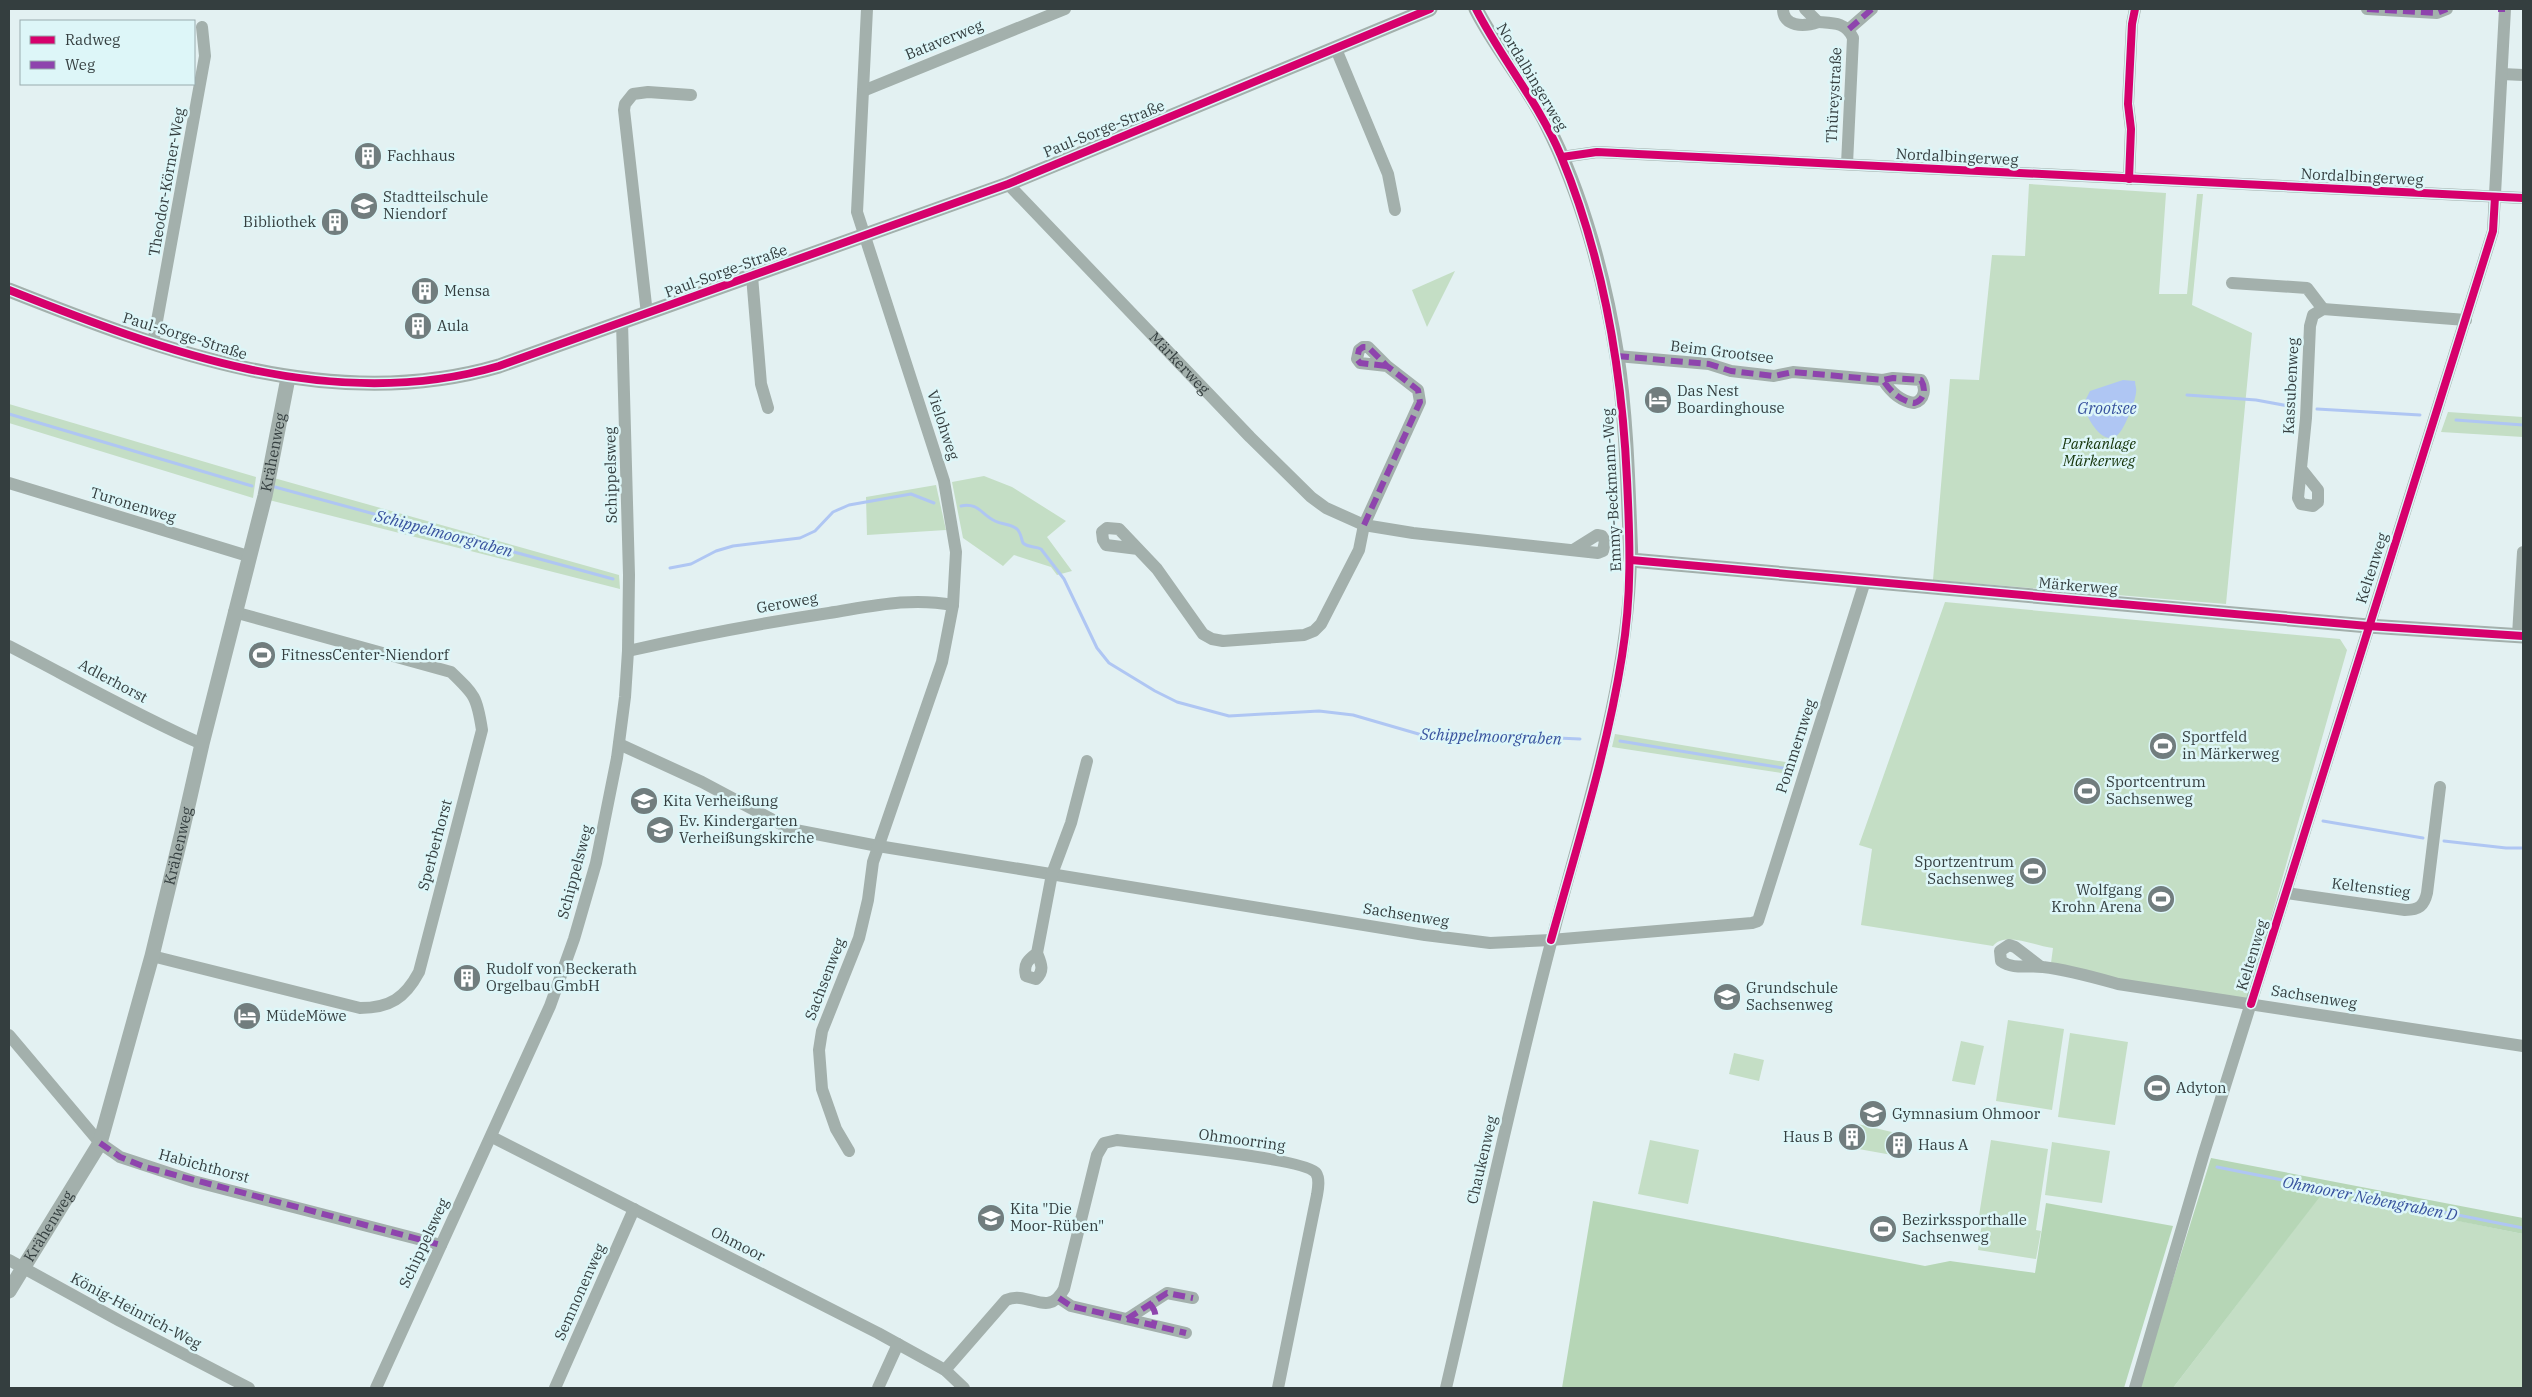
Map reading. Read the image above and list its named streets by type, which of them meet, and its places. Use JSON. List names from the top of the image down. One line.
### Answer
{"streets":{"street":["Bataverweg","Nordalbingerweg","Thüreystraße","Paul-Sorge-Straße","Theodor-Körner-Weg","Beim Grootsee","Märkerweg","Kassubenweg","Vielohweg","Krähenweg","Schippelsweg","Emmy-Beckmann-Weg","Turonenweg","Keltenweg","Geroweg","Adlerhorst","Pommernweg","Sperberhorst","Keltenstieg","Sachsenweg","Ohmoorring","Chaukenweg","Habichthorst","Ohmoor","Semnonenweg","König-Heinrich-Weg"]},"crossings":[["Bataverweg","Vielohweg"],["Nordalbingerweg","Thüreystraße"],["Nordalbingerweg","Emmy-Beckmann-Weg"],["Nordalbingerweg","Keltenweg"],["Paul-Sorge-Straße","Theodor-Körner-Weg"],["Paul-Sorge-Straße","Märkerweg"],["Paul-Sorge-Straße","Vielohweg"],["Paul-Sorge-Straße","Krähenweg"],["Paul-Sorge-Straße","Schippelsweg"],["Beim Grootsee","Emmy-Beckmann-Weg"],["Märkerweg","Emmy-Beckmann-Weg"],["Märkerweg","Keltenweg"],["Märkerweg","Pommernweg"],["Vielohweg","Geroweg"],["Vielohweg","Sachsenweg"],["Krähenweg","Turonenweg"],["Krähenweg","Adlerhorst"],["Krähenweg","Sperberhorst"],["Krähenweg","Habichthorst"],["Krähenweg","König-Heinrich-Weg"],["Schippelsweg","Geroweg"],["Schippelsweg","Sachsenweg"],["Schippelsweg","Habichthorst"],["Schippelsweg","Ohmoor"],["Emmy-Beckmann-Weg","Sachsenweg"],["Emmy-Beckmann-Weg","Chaukenweg"],["Keltenweg","Keltenstieg"],["Keltenweg","Sachsenweg"],["Pommernweg","Sachsenweg"],["Sachsenweg","Chaukenweg"],["Ohmoor","Semnonenweg"]],"water":["Grootsee","Schippelmoorgraben","Ohmoorer Nebengraben D"],"parks":["Parkanlage Märkerweg"],"places":{"building":["Fachhaus","Bibliothek","Mensa","Aula","Rudolf von Beckerath Orgelbau GmbH","Haus B","Haus A"],"school or university":["Stadtteilschule Niendorf","Kita Verheißung","Ev. Kindergarten Verheißungskirche","Grundschule Sachsenweg","Gymnasium Ohmoor","Kita \"Die Moor-Rüben\""],"hotel":["Das Nest Boardinghouse","MüdeMöwe"],"sports":["FitnessCenter-Niendorf","Sportfeld in Märkerweg","Sportcentrum Sachsenweg","Sportzentrum Sachsenweg","Wolfgang Krohn Arena","Adyton","Bezirkssporthalle Sachsenweg"]},"legend":["Radweg","Weg"]}
